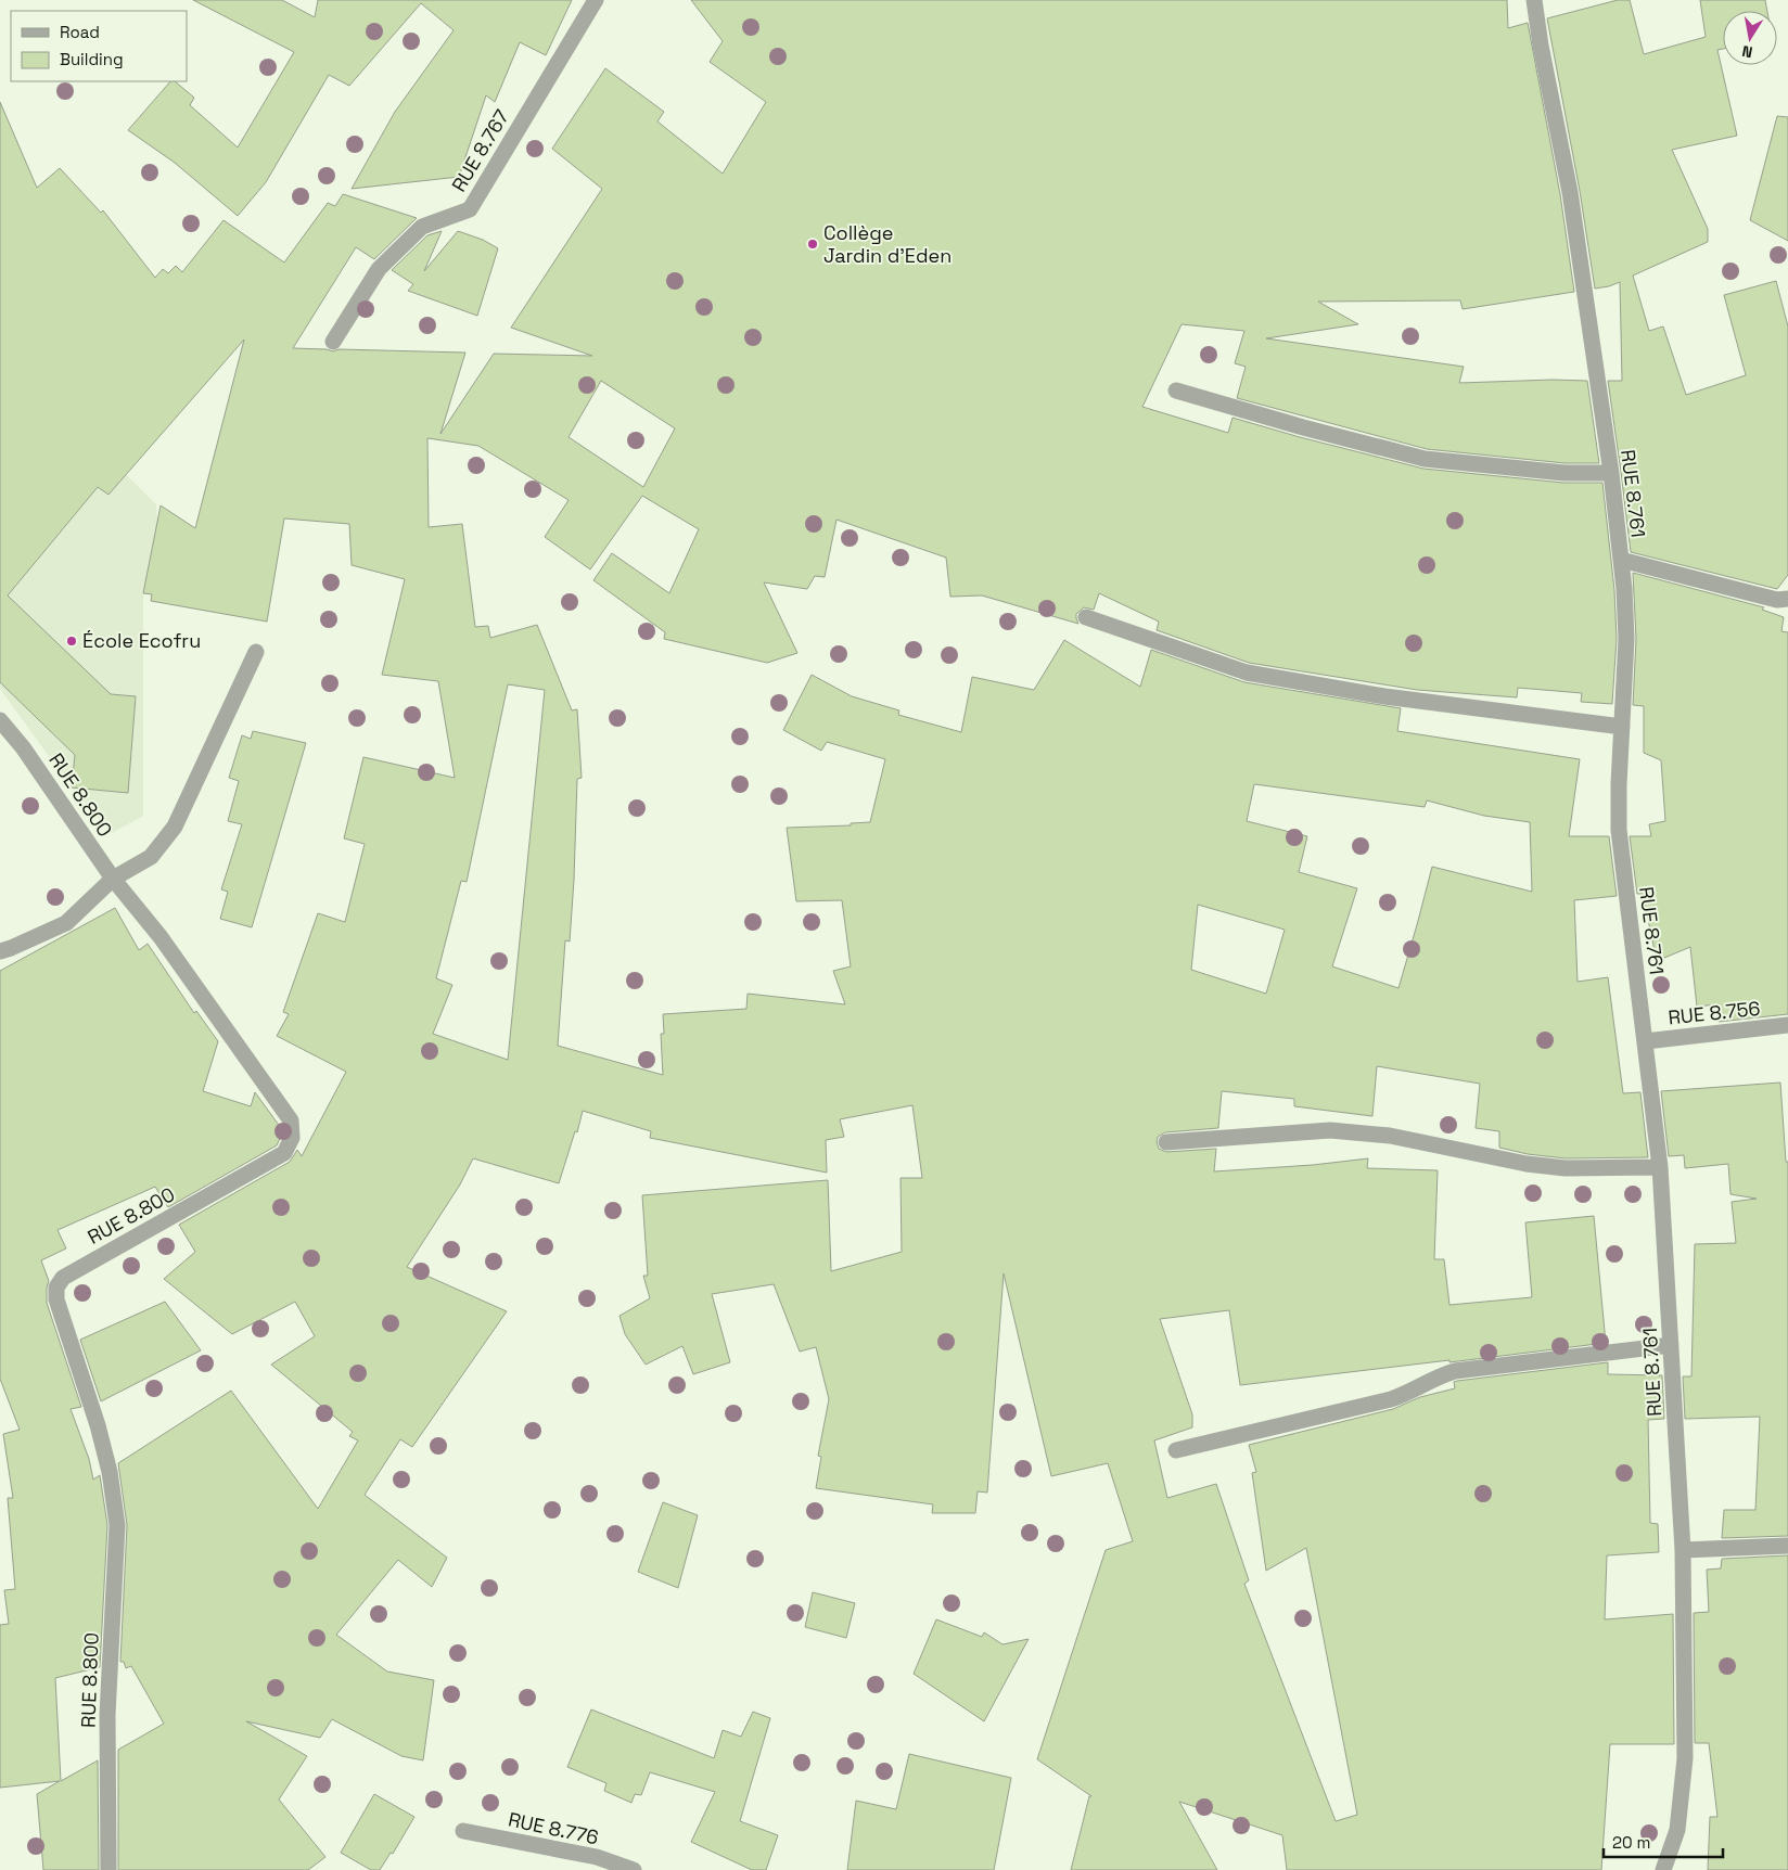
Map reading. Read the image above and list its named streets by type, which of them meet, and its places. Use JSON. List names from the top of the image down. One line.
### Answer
{"streets":{"street":["RUE 8.767","RUE 8.761","RUE 8.800","RUE 8.756","RUE 8.776"]},"crossings":[["RUE 8.761","RUE 8.756"]],"places":["Collège Jardin d'Eden","École Ecofru"],"legend":["Road","Building"],"scale_bar":"20 m","north":"bottom"}
